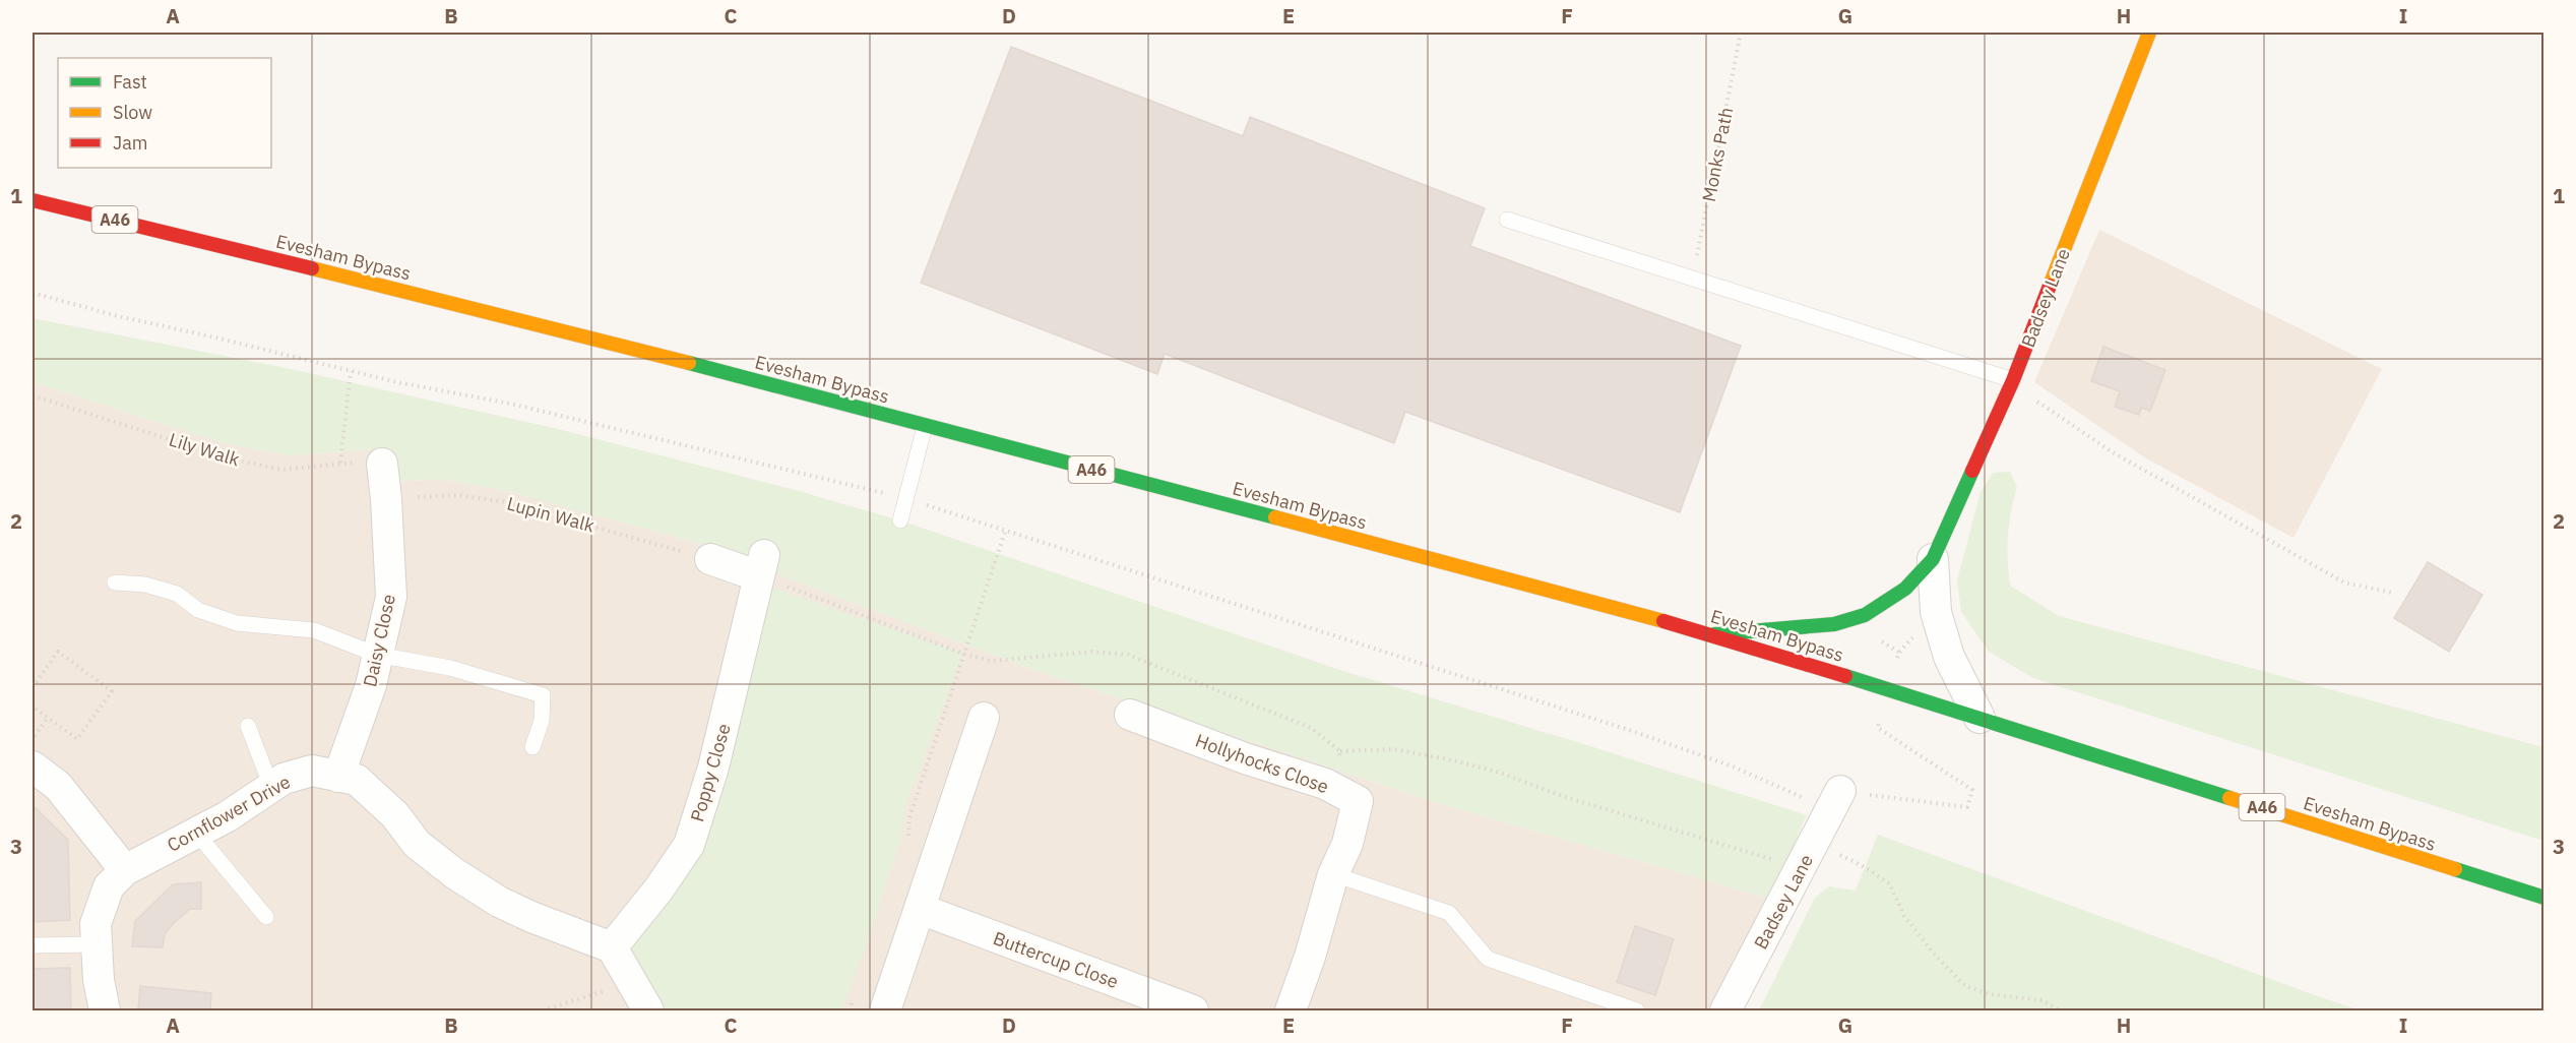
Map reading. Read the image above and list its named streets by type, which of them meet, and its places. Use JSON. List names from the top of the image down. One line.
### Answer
{"streets":{"main road":["A46","Evesham Bypass","Badsey Lane"],"street":["Daisy Close","Hollyhocks Close","Poppy Close","Cornflower Drive","Buttercup Close"],"path":["Monks Path","Lily Walk","Lupin Walk"]},"crossings":[["Evesham Bypass","Badsey Lane"],["Lily Walk","Daisy Close"],["Lupin Walk","Daisy Close"],["Daisy Close","Cornflower Drive"],["Poppy Close","Cornflower Drive"]],"legend":["Fast","Slow","Jam"],"grid":{"columns":["A","B","C","D","E","F","G","H","I"],"rows":["1","2","3"]}}
